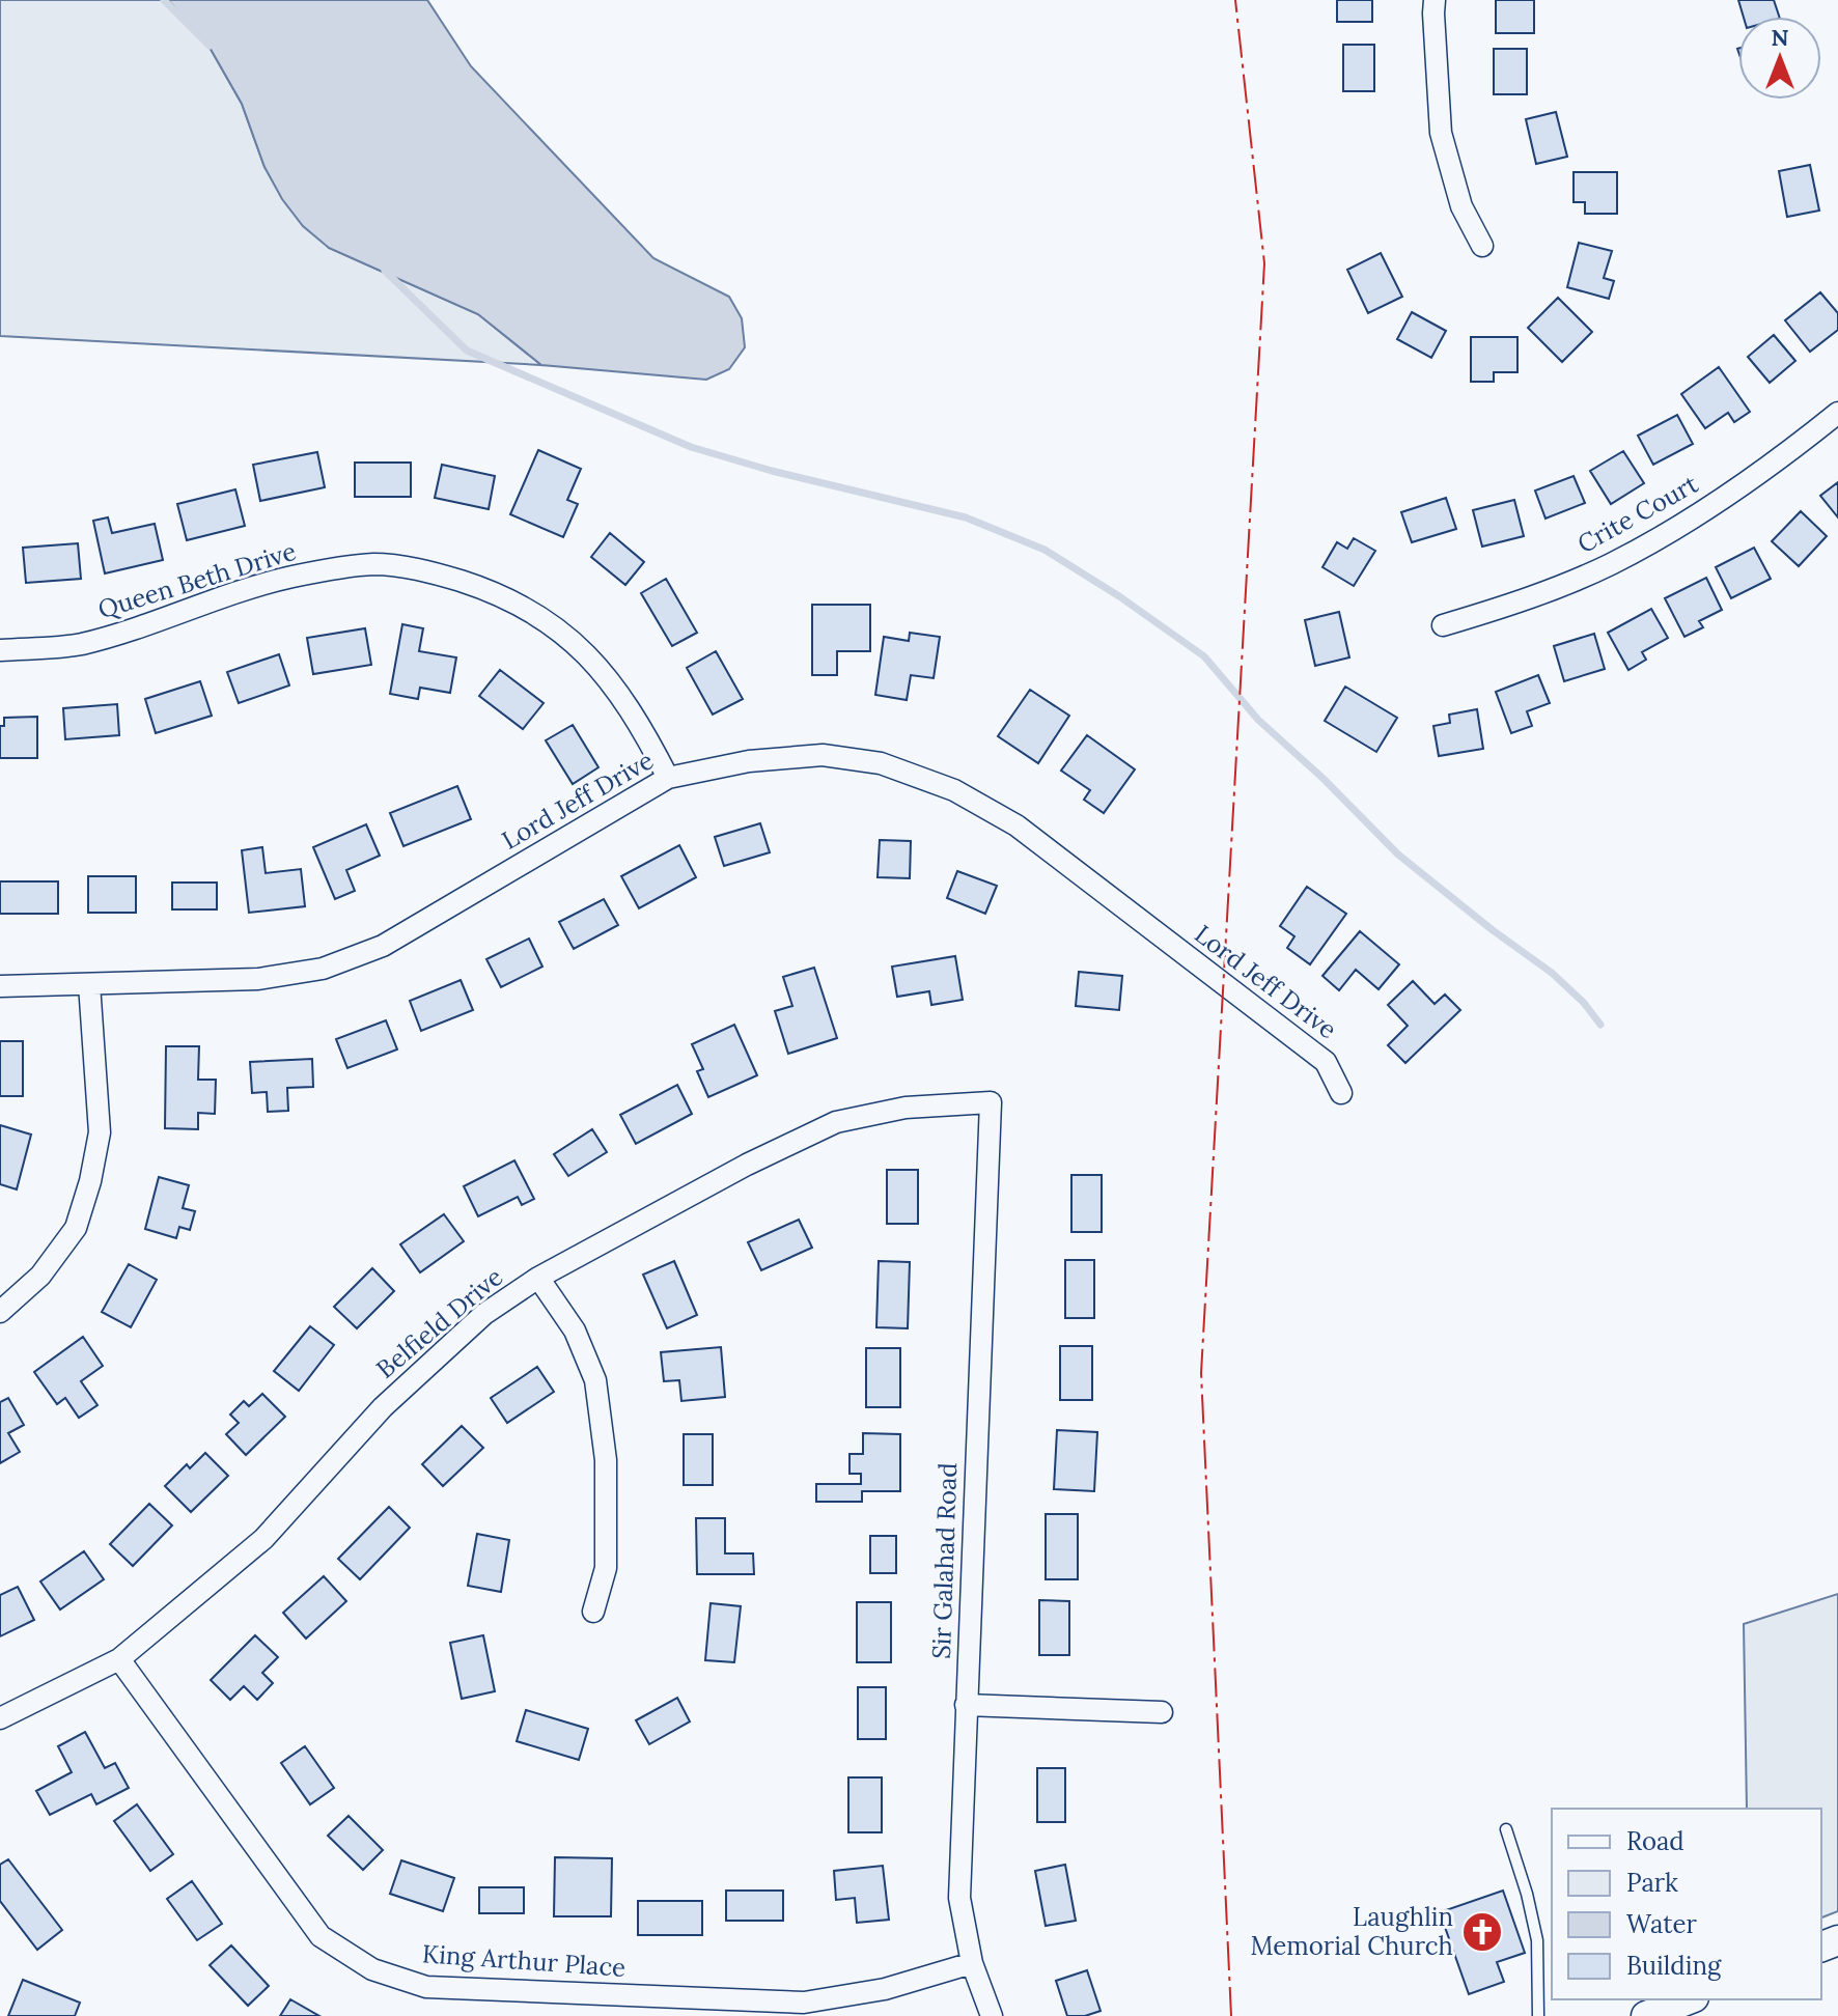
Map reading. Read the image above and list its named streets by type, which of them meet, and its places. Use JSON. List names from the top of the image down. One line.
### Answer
{"streets":{"street":["Crite Court","Queen Beth Drive","Lord Jeff Drive","Belfield Drive","Sir Galahad Road","King Arthur Place"]},"crossings":[["Queen Beth Drive","Lord Jeff Drive"],["Belfield Drive","Sir Galahad Road"],["Belfield Drive","King Arthur Place"],["Sir Galahad Road","King Arthur Place"]],"places":{"church":["Laughlin Memorial Church"]},"legend":["Road","Park","Water","Building"],"north":"top"}
